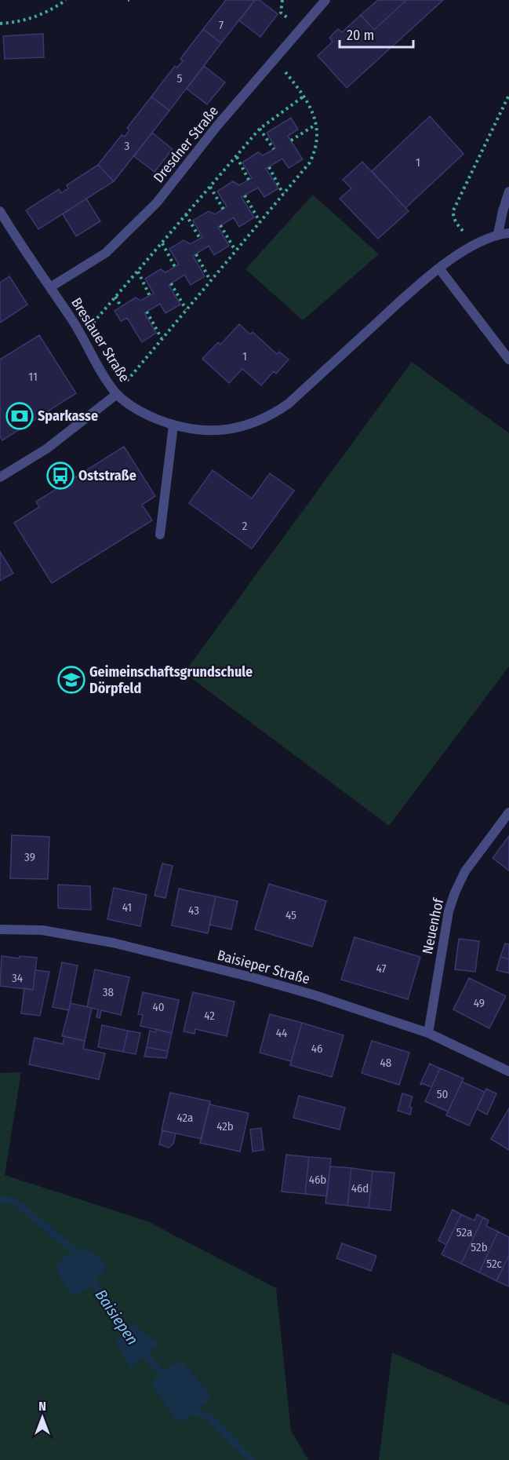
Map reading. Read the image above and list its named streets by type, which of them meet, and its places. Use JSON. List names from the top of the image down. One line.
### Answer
{"streets":{"street":["Dresdner Straße","Breslauer Straße","Neuenhof","Baisieper Straße"]},"crossings":[["Dresdner Straße","Breslauer Straße"],["Neuenhof","Baisieper Straße"]],"water":["Baisiepen"],"places":{"bank":["Sparkasse"],"bus stop":["Oststraße"],"school or university":["Geimeinschaftsgrundschule Dörpfeld"]},"house_numbers":["7","5","3","1","1","11","2","39","41","43","45","47","34","38","49","40","42","44","46","48","50","42a","42b","46b","46d","52a","52b","52c"],"scale_bar":"20 m","north":"top"}
